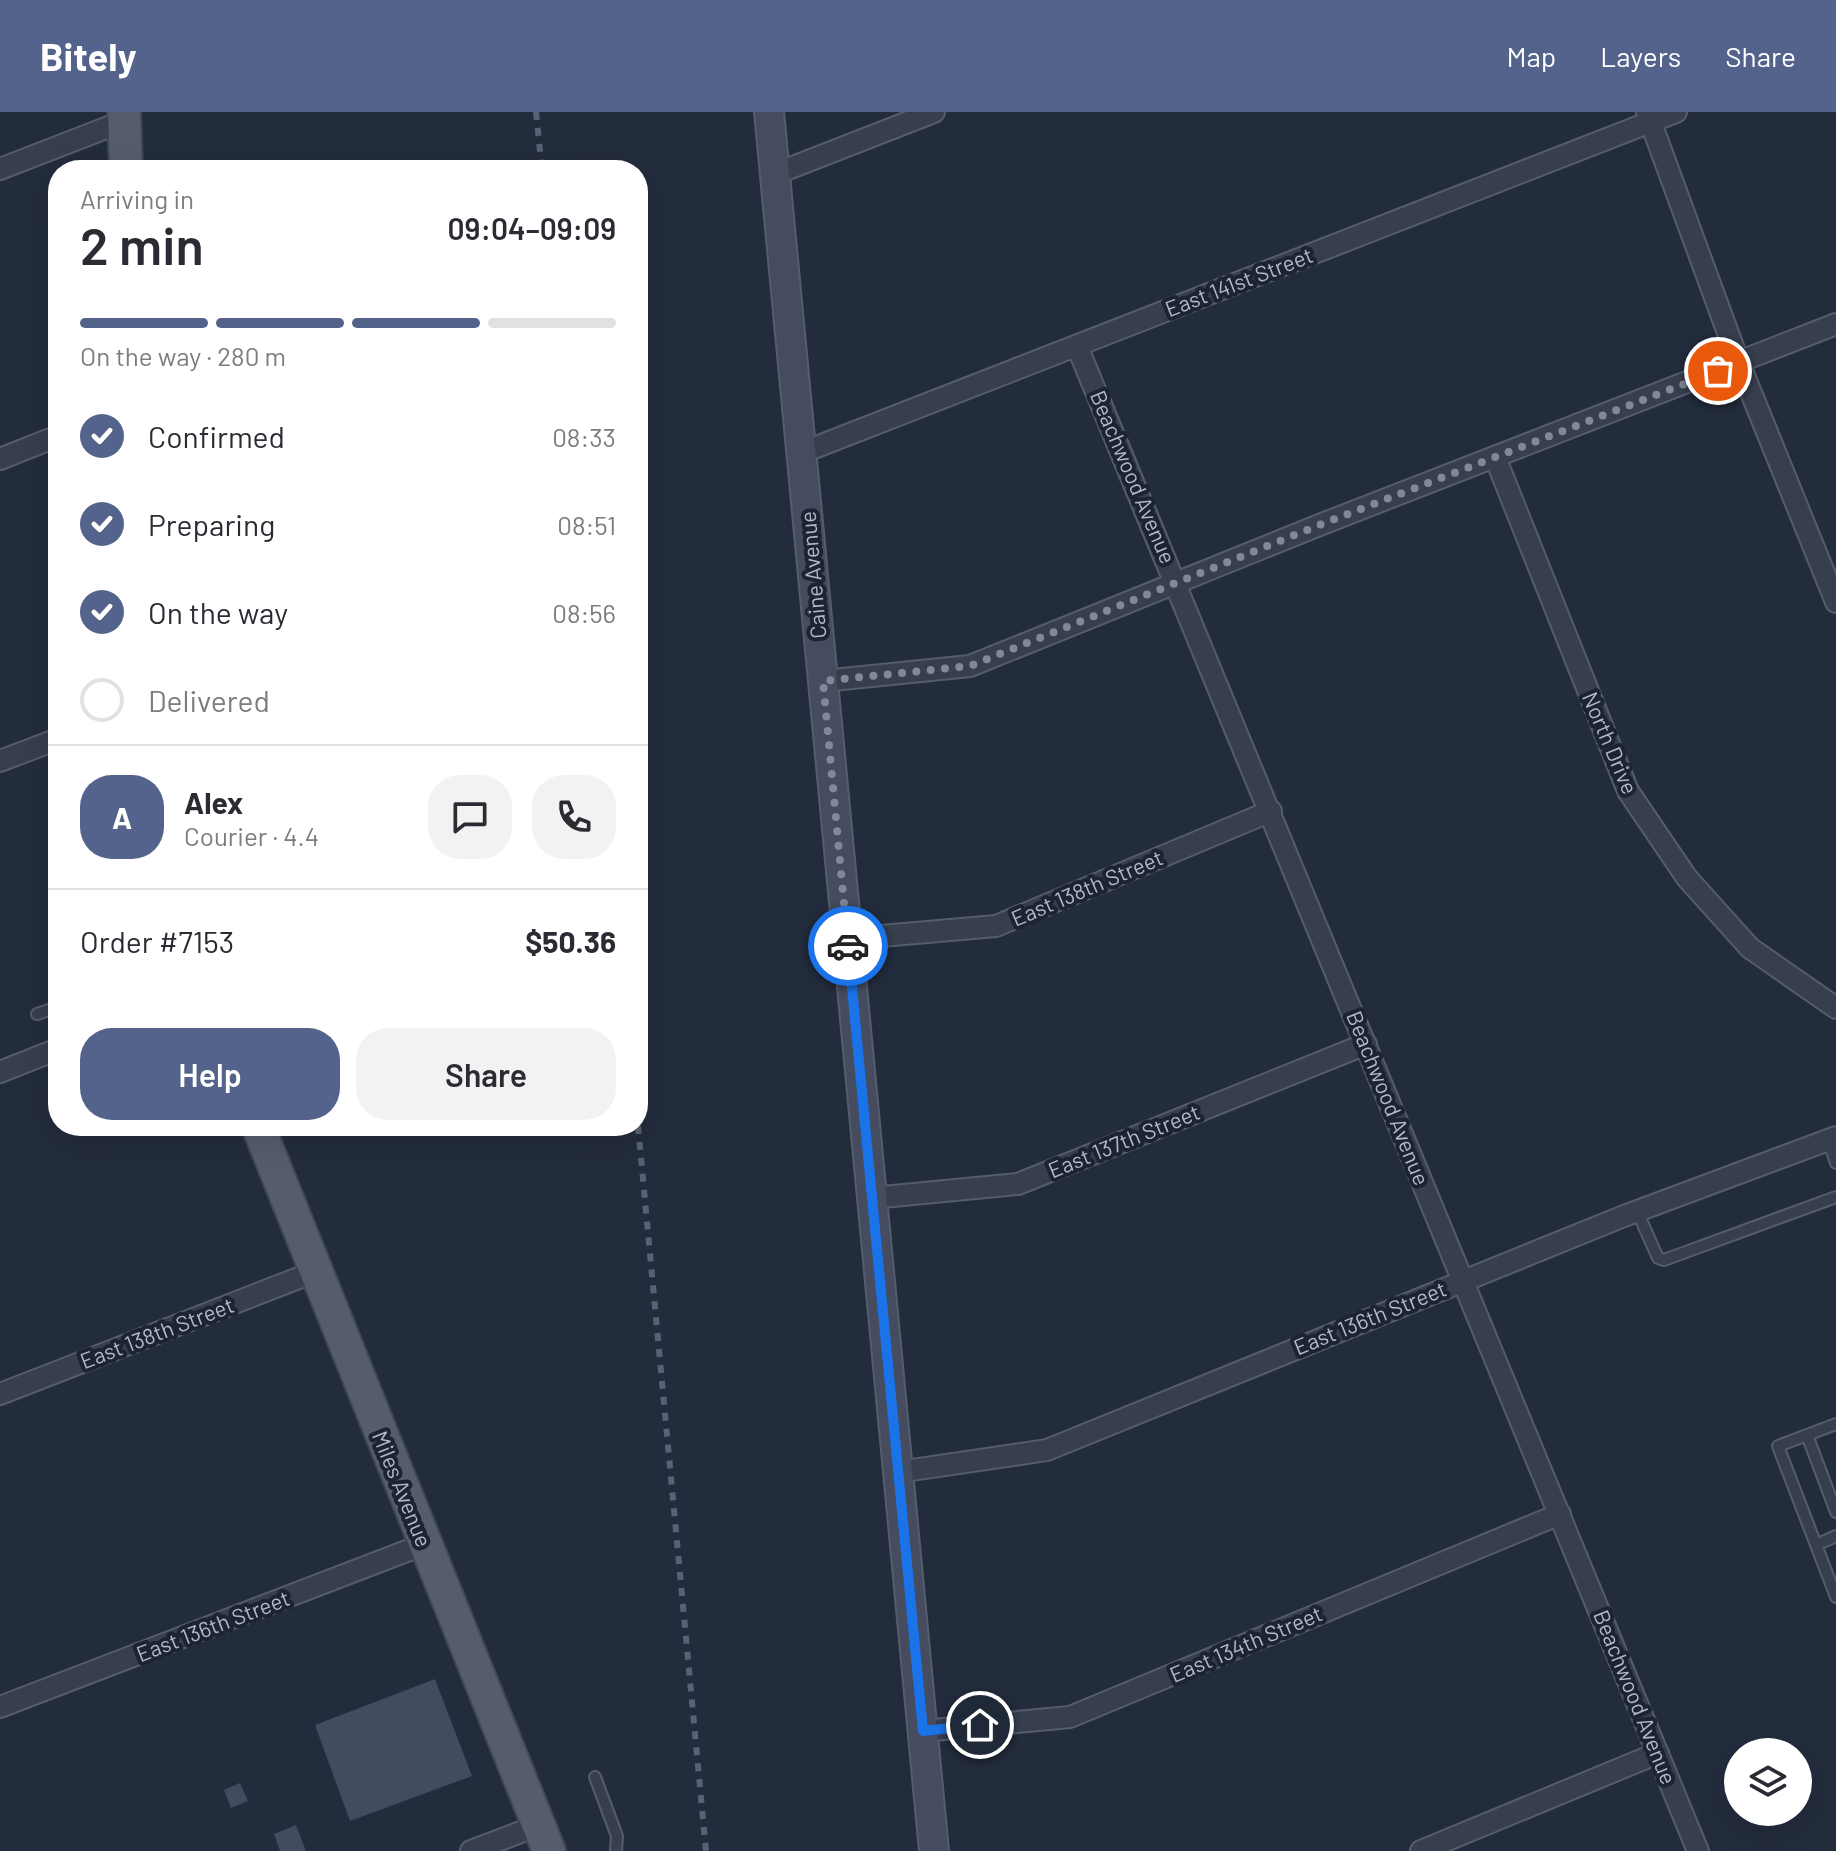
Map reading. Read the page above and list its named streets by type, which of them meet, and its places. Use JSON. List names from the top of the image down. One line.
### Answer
{"streets":{"main road":["Miles Avenue"],"street":["East 141st Street","Beachwood Avenue","Caine Avenue","North Drive","East 138th Street","East 137th Street","East 136th Street","East 134th Street"]},"crossings":[["East 141st Street","Beachwood Avenue"],["East 141st Street","Caine Avenue"],["Beachwood Avenue","East 138th Street"],["Beachwood Avenue","East 137th Street"],["Beachwood Avenue","East 136th Street"],["Beachwood Avenue","East 134th Street"],["Caine Avenue","East 138th Street"],["Caine Avenue","East 137th Street"],["Caine Avenue","East 136th Street"],["Caine Avenue","East 134th Street"],["East 138th Street","Miles Avenue"],["East 136th Street","Miles Avenue"]],"page":{"header":"Bitely","nav":["Map","Layers","Share"],"heading":["2 min","Arriving in","09:04–09:09"],"panel":["Alex","Courier · 4.4","Order #7153","$50.36"],"bar":"On the way · 280 m","list":[["Confirmed","08:33"],["Preparing","08:51"],["On the way","08:56"],"Delivered"],"round":"A","buttons":["Help","Share"]}}
